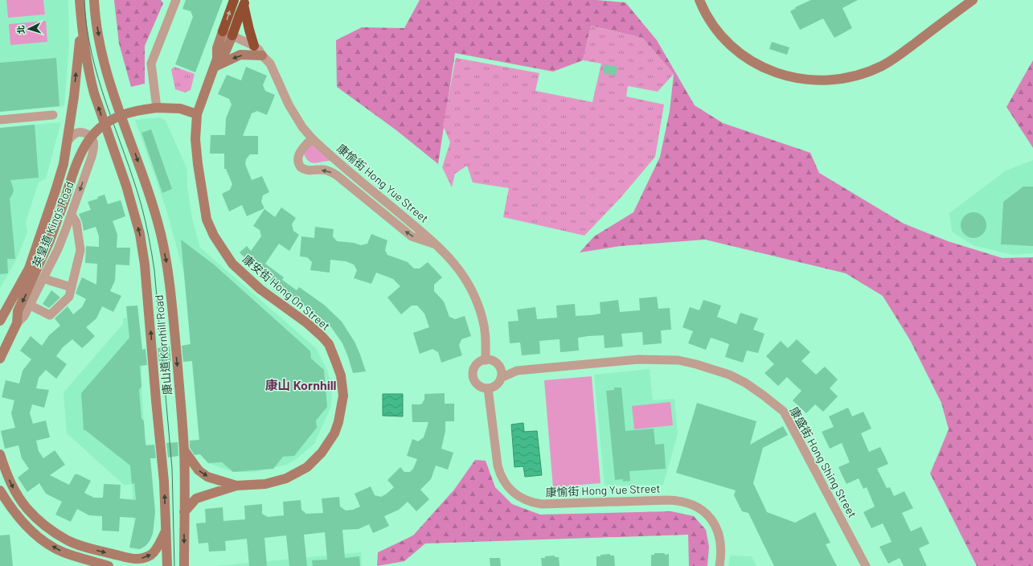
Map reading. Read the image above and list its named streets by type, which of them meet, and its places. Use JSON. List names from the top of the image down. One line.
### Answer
{"streets":{"street":["康愉街 Hong Yue Street","英皇道 King's Road","康安街 Hong On Street","康山道 Kornhill Road","康盛街 Hong Shing Street"]},"crossings":[["康愉街 Hong Yue Street","康安街 Hong On Street"],["英皇道 King's Road","康山道 Kornhill Road"],["康安街 Hong On Street","康山道 Kornhill Road"]],"districts":["康山 Kornhill"],"north":"left"}
